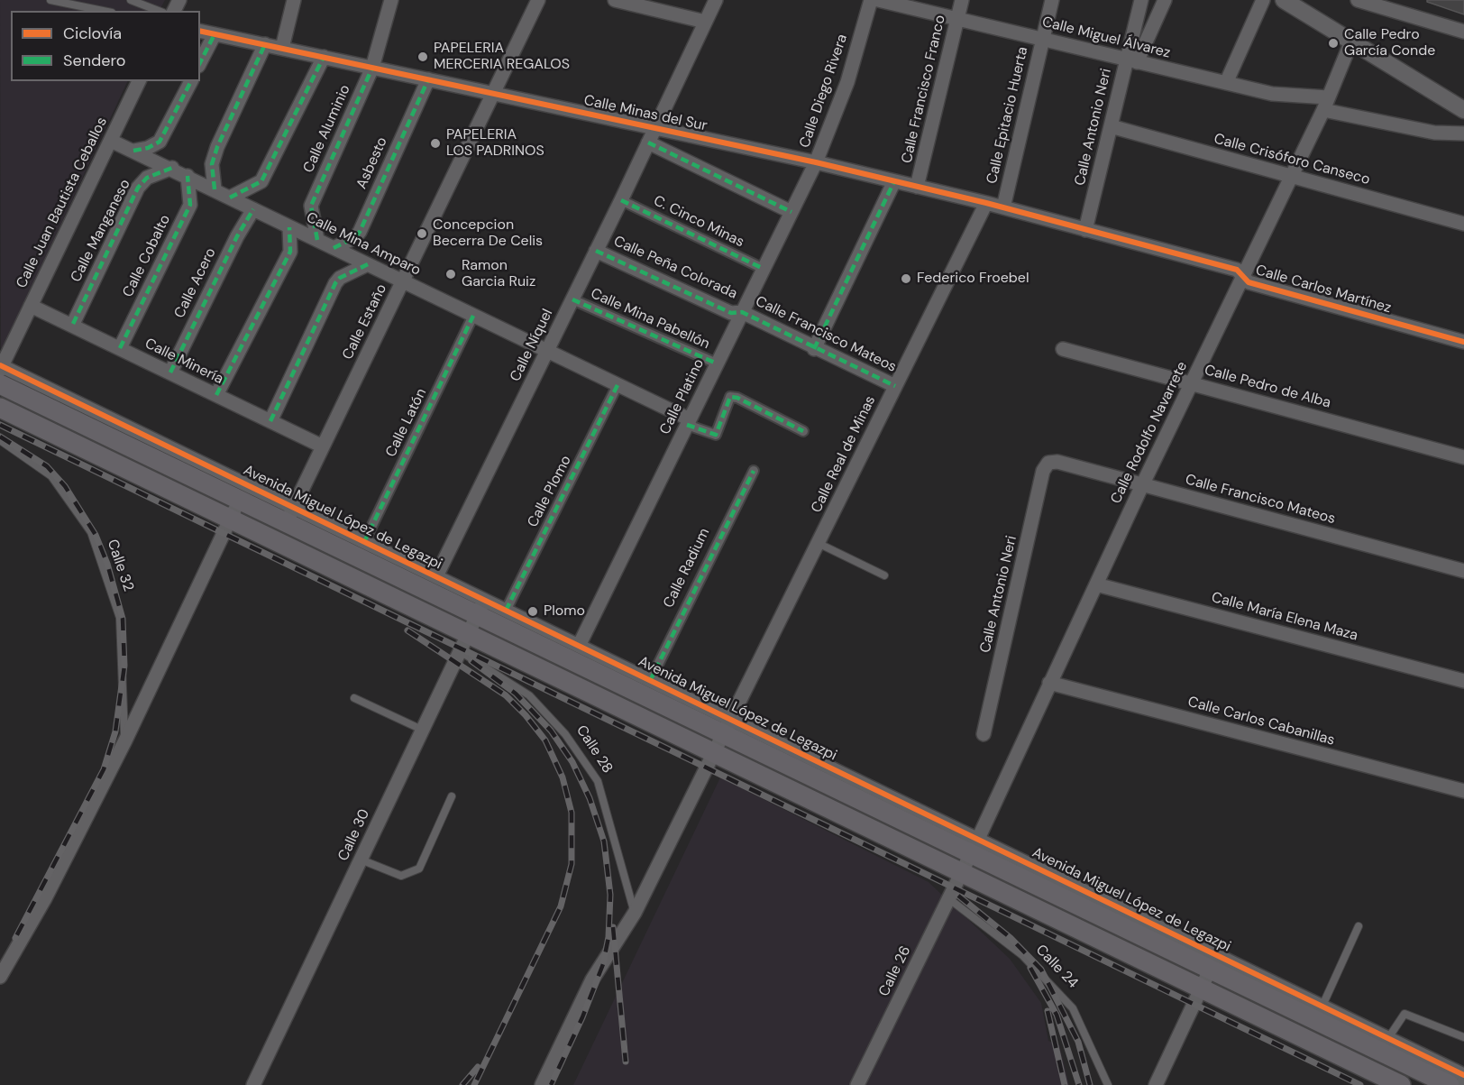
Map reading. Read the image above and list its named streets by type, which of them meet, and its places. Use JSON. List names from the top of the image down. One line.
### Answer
{"streets":{"main road":["Avenida Miguel López de Legazpi"],"street":["Calle Miguel Álvarez","Calle Francisco Franco","Calle Diego Rivera","Calle Minas del Sur","Calle Epitacio Huerta","Calle Antonio Neri","Calle Aluminio","Calle Crisóforo Canseco","Asbesto","Calle Juan Bautista Ceballos","C. Cinco Minas","Calle Manganeso","Calle Mina Amparo","Calle Cobalto","Calle Peña Colorada","Calle Acero","Calle Carlos Martínez","Calle Mina Pabellón","Calle Estaño","Calle Francisco Mateos","Calle Níquel","Calle Minería","Calle Pedro de Alba","Calle Platino","Calle Latón","Calle Rodolfo Navarrete","Calle Real de Minas","Calle Plomo","Calle 32","Calle Radium","Calle María Elena Maza","Calle Carlos Cabanillas","Calle 30","Calle 26"],"lane":["Calle 28","Calle 24"]},"crossings":[["Calle Miguel Álvarez","Calle Francisco Franco"],["Calle Miguel Álvarez","Calle Epitacio Huerta"],["Calle Miguel Álvarez","Calle Antonio Neri"],["Calle Miguel Álvarez","Calle Rodolfo Navarrete"],["Calle Francisco Franco","Calle Minas del Sur"],["Calle Diego Rivera","Calle Minas del Sur"],["Calle Diego Rivera","Calle Platino"],["Calle Minas del Sur","Calle Epitacio Huerta"],["Calle Minas del Sur","Calle Antonio Neri"],["Calle Minas del Sur","Calle Aluminio"],["Calle Minas del Sur","Asbesto"],["Calle Minas del Sur","Calle Carlos Martínez"],["Calle Minas del Sur","Calle Estaño"],["Calle Minas del Sur","Calle Níquel"],["Calle Minas del Sur","Calle Platino"],["Calle Minas del Sur","Calle Real de Minas"],["Calle Antonio Neri","Calle Crisóforo Canseco"],["Calle Antonio Neri","Calle Carlos Martínez"],["Calle Antonio Neri","Calle Francisco Mateos"],["Calle Aluminio","Calle Mina Amparo"],["Calle Crisóforo Canseco","Calle Rodolfo Navarrete"],["Asbesto","Calle Mina Amparo"],["Calle Juan Bautista Ceballos","Calle Mina Amparo"],["Calle Juan Bautista Ceballos","Calle Minería"],["Calle Juan Bautista Ceballos","Avenida Miguel López de Legazpi"],["C. Cinco Minas","Calle Níquel"],["C. Cinco Minas","Calle Platino"],["Calle Manganeso","Calle Mina Amparo"],["Calle Manganeso","Calle Minería"],["Calle Mina Amparo","Calle Cobalto"],["Calle Mina Amparo","Calle Acero"],["Calle Mina Amparo","Calle Estaño"],["Calle Mina Amparo","Calle Níquel"],["Calle Mina Amparo","Calle Platino"],["Calle Mina Amparo","Calle Latón"],["Calle Mina Amparo","Calle Plomo"],["Calle Cobalto","Calle Minería"],["Calle Peña Colorada","Calle Francisco Mateos"],["Calle Peña Colorada","Calle Níquel"],["Calle Peña Colorada","Calle Platino"],["Calle Acero","Calle Minería"],["Calle Carlos Martínez","Calle Rodolfo Navarrete"],["Calle Mina Pabellón","Calle Níquel"],["Calle Mina Pabellón","Calle Platino"],["Calle Estaño","Calle Minería"],["Calle Estaño","Avenida Miguel López de Legazpi"],["Calle Francisco Mateos","Calle Platino"],["Calle Francisco Mateos","Calle Rodolfo Navarrete"],["Calle Francisco Mateos","Calle Real de Minas"],["Calle Níquel","Avenida Miguel López de Legazpi"],["Calle Pedro de Alba","Calle Rodolfo Navarrete"],["Calle Platino","Avenida Miguel López de Legazpi"],["Calle Latón","Avenida Miguel López de Legazpi"],["Calle Rodolfo Navarrete","Avenida Miguel López de Legazpi"],["Calle Rodolfo Navarrete","Calle María Elena Maza"],["Calle Rodolfo Navarrete","Calle Carlos Cabanillas"],["Calle Rodolfo Navarrete","Calle 26"],["Calle Real de Minas","Avenida Miguel López de Legazpi"],["Calle Plomo","Avenida Miguel López de Legazpi"],["Avenida Miguel López de Legazpi","Calle 32"],["Avenida Miguel López de Legazpi","Calle Radium"],["Avenida Miguel López de Legazpi","Calle 30"],["Calle 28","Calle 30"],["Calle 24","Calle 26"]],"places":["Calle Pedro García Conde","PAPELERIA MERCERIA REGALOS","PAPELERIA LOS PADRINOS","Concepcion Becerra De Celis","Ramon Garcia Ruiz","Federico Froebel","Plomo"],"legend":["Ciclovía","Sendero"]}
